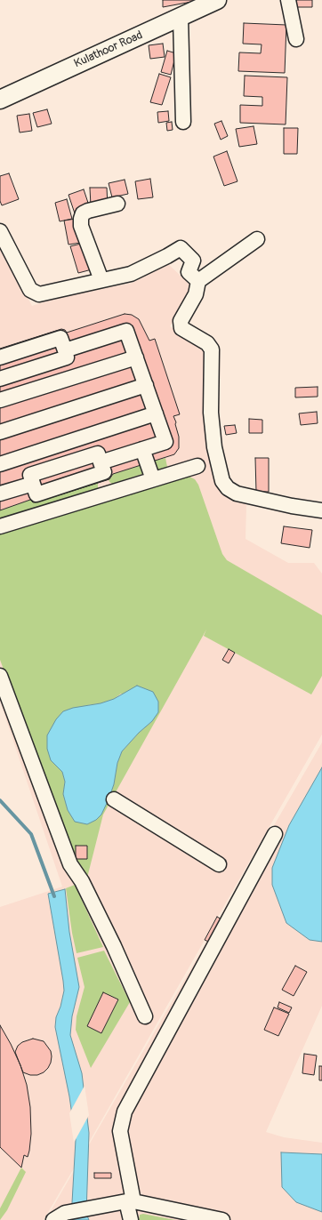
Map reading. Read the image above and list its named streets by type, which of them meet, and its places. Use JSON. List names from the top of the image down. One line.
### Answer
{"streets":{"main road":["Kulathoor Road"]}}
